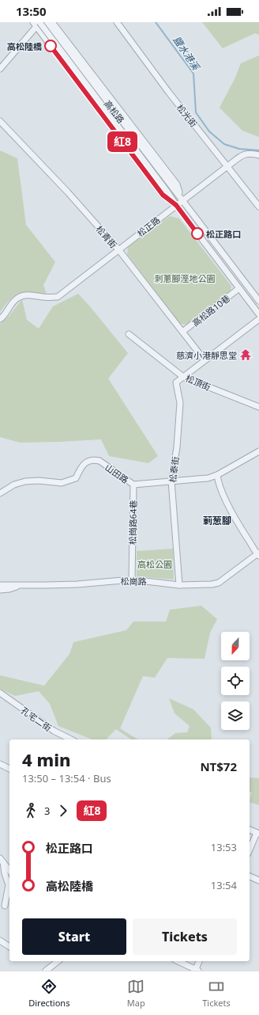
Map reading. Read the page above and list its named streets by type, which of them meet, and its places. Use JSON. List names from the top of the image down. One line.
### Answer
{"streets":{"street":["高松路","松光街","松正路","松青街","高松路10巷","松頂街","松泰街","山田路","松崗路64巷","松崗路","孔宅二街"]},"crossings":[["高松路","松正路"],["高松路","高松路10巷"],["松光街","松正路"],["松正路","松青街"],["松青街","高松路10巷"],["松頂街","松泰街"],["松泰街","山田路"],["松泰街","松崗路"],["山田路","松崗路64巷"],["松崗路64巷","松崗路"]],"districts":["莿葱腳"],"water":["鹽水港溪"],"parks":["刺蔥腳溼地公園","高松公園"],"places":{"other":["高松陸橋","松正路口"],"temple":["慈濟小港靜思堂"]},"lines":["bus line 紅8"],"north":"bottom","page":{"status":"13:50","on_map":"紅8","heading":["4 min","13:50 – 13:54 · Bus","NT$72"],"legs":["3","紅8"],"list":[{"name":"松正路口","value":"13:53"},{"name":"高松陸橋","value":"13:54"}],"buttons":["Start","Tickets"],"tabs":["Directions","Map","Tickets"]}}
